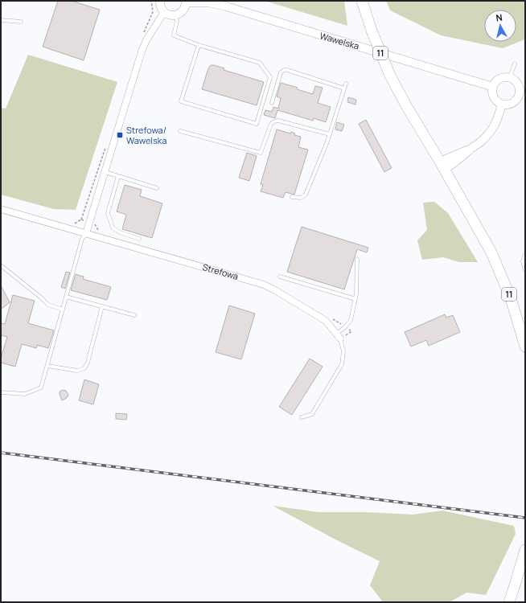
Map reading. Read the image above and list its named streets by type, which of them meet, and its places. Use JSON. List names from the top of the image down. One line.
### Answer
{"streets":{"highway":["11"],"street":["Wawelska","Strefowa"]},"places":{"transit":["Strefowa/ Wawelska"]},"north":"top"}
